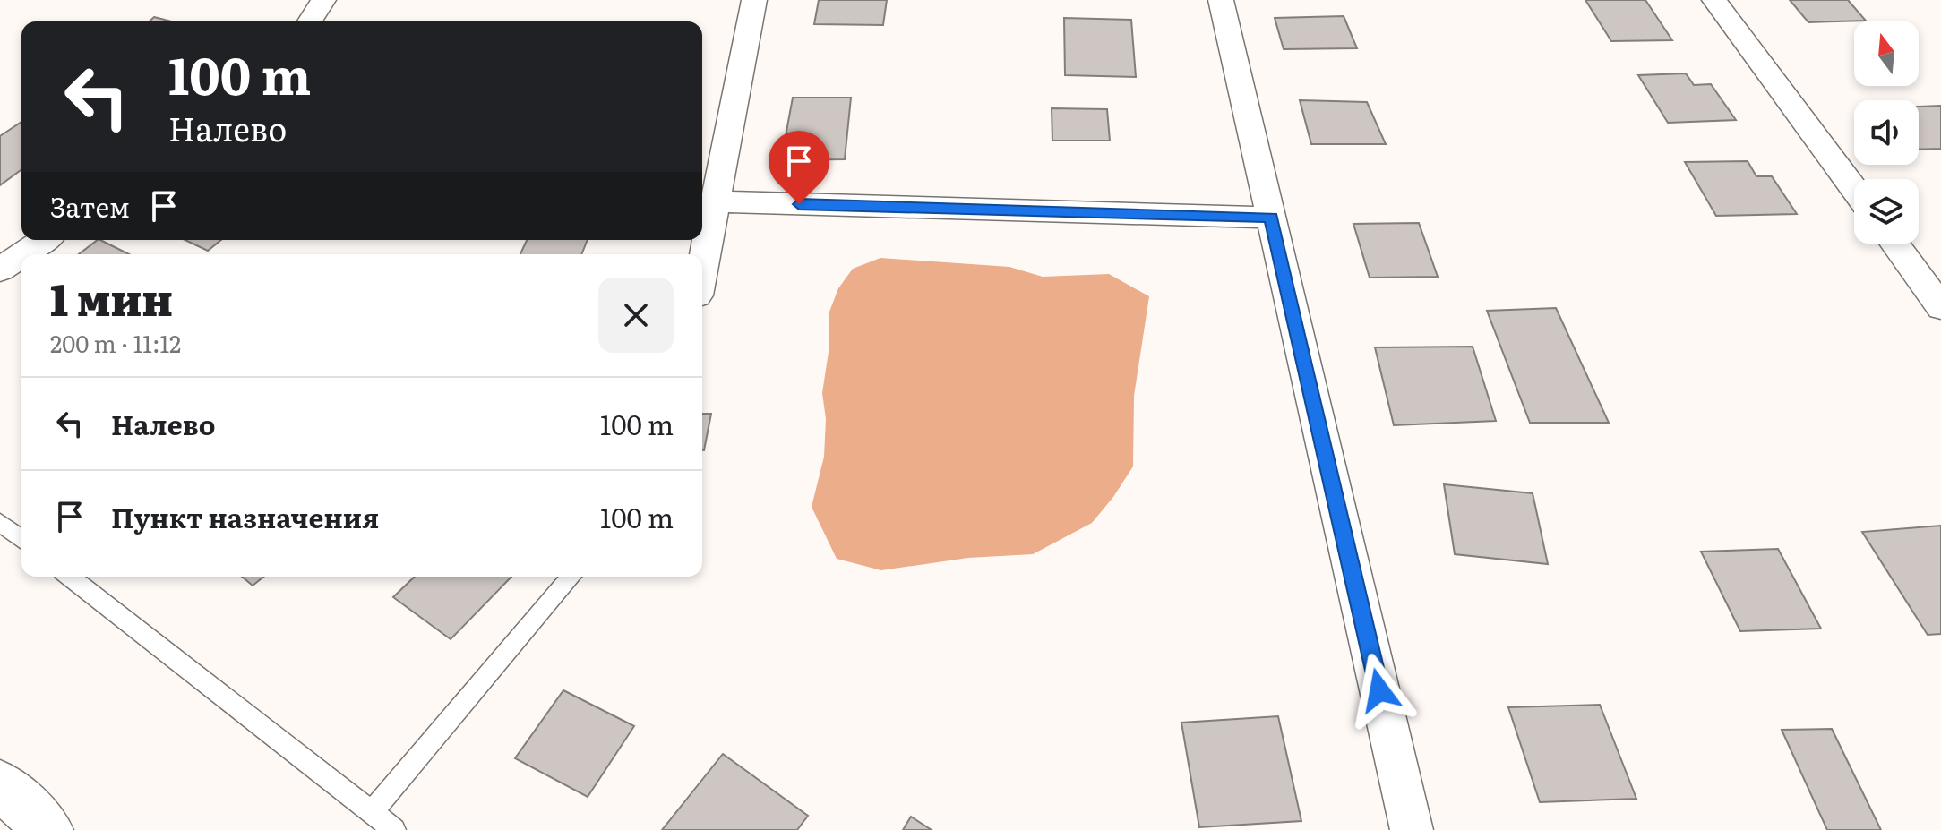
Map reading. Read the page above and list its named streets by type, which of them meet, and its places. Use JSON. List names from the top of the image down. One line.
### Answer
{"north":"top","page":{"turn":["100 m","Налево"],"then":"Затем","heading":["1 мин","200 m · 11:12"],"list":[{"name":"Налево","value":"100 m"},{"name":"Пункт назначения","value":"100 m"}]}}
